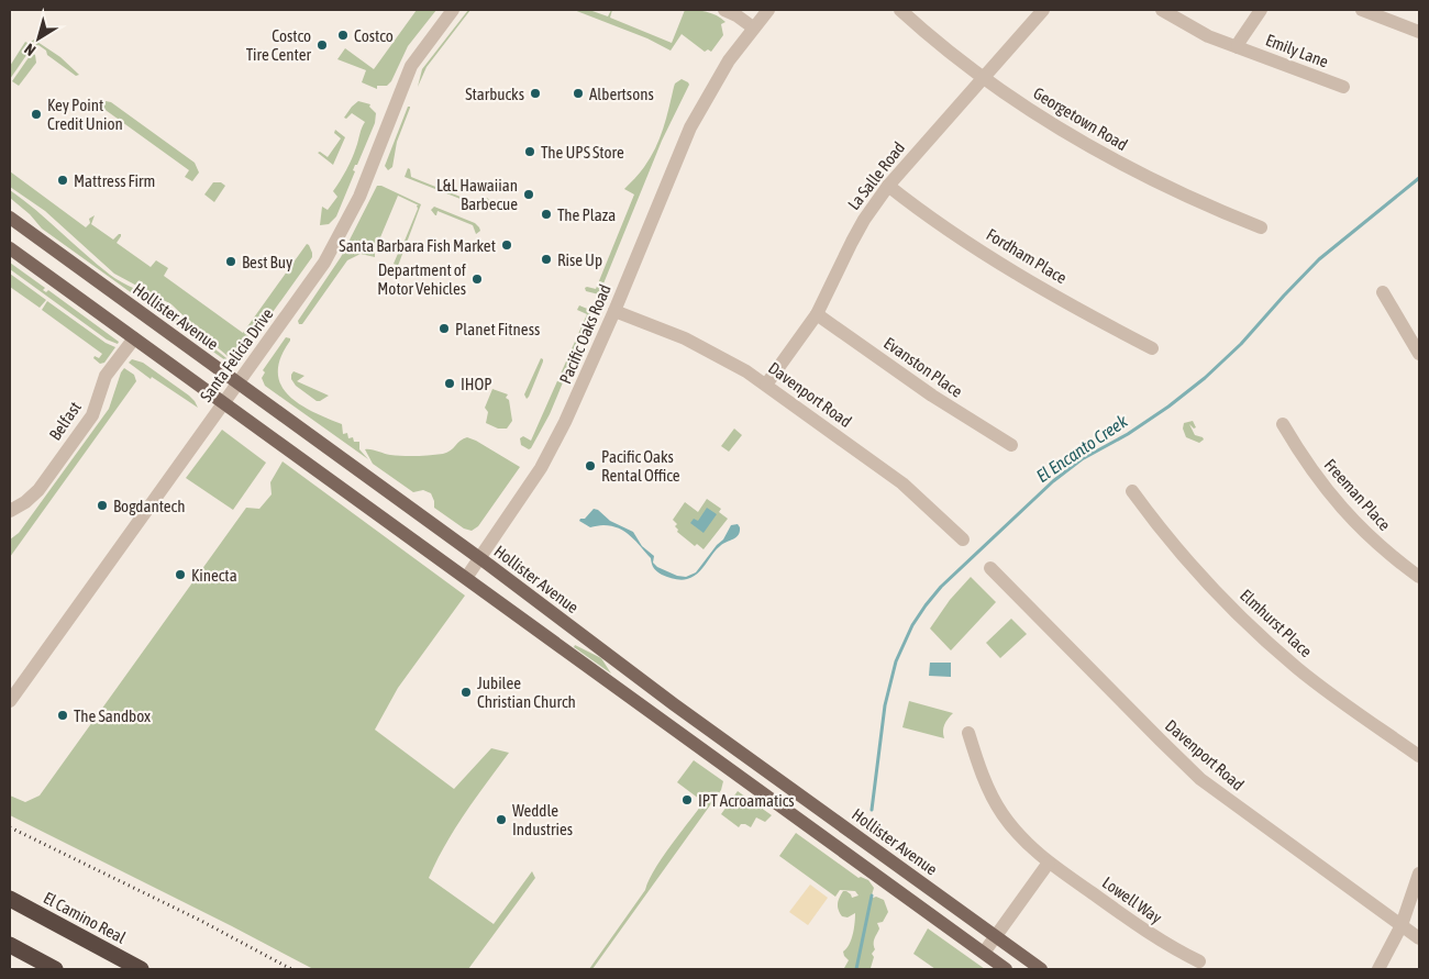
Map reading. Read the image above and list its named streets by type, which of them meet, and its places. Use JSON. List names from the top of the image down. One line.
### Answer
{"streets":{"highway":["El Camino Real"],"main road":["Hollister Avenue"],"street":["Emily Lane","Georgetown Road","La Salle Road","Fordham Place","Pacific Oaks Road","Santa Felicia Drive","Evanston Place","Davenport Road","Belfast","Freeman Place","Elmhurst Place","Lowell Way"]},"crossings":[["Georgetown Road","La Salle Road"],["La Salle Road","Fordham Place"],["La Salle Road","Evanston Place"],["La Salle Road","Davenport Road"],["Hollister Avenue","Pacific Oaks Road"],["Hollister Avenue","Santa Felicia Drive"],["Pacific Oaks Road","Davenport Road"]],"water":["El Encanto Creek"],"places":["Costco","Costco Tire Center","Starbucks","Albertsons","Key Point Credit Union","The UPS Store","Mattress Firm","L&L Hawaiian Barbecue","The Plaza","Santa Barbara Fish Market","Rise Up","Best Buy","Department of Motor Vehicles","Planet Fitness","IHOP","Pacific Oaks Rental Office","Bogdantech","Kinecta","Jubilee Christian Church","The Sandbox","IPT Acroamatics","Weddle Industries"],"north":"bottom left"}
